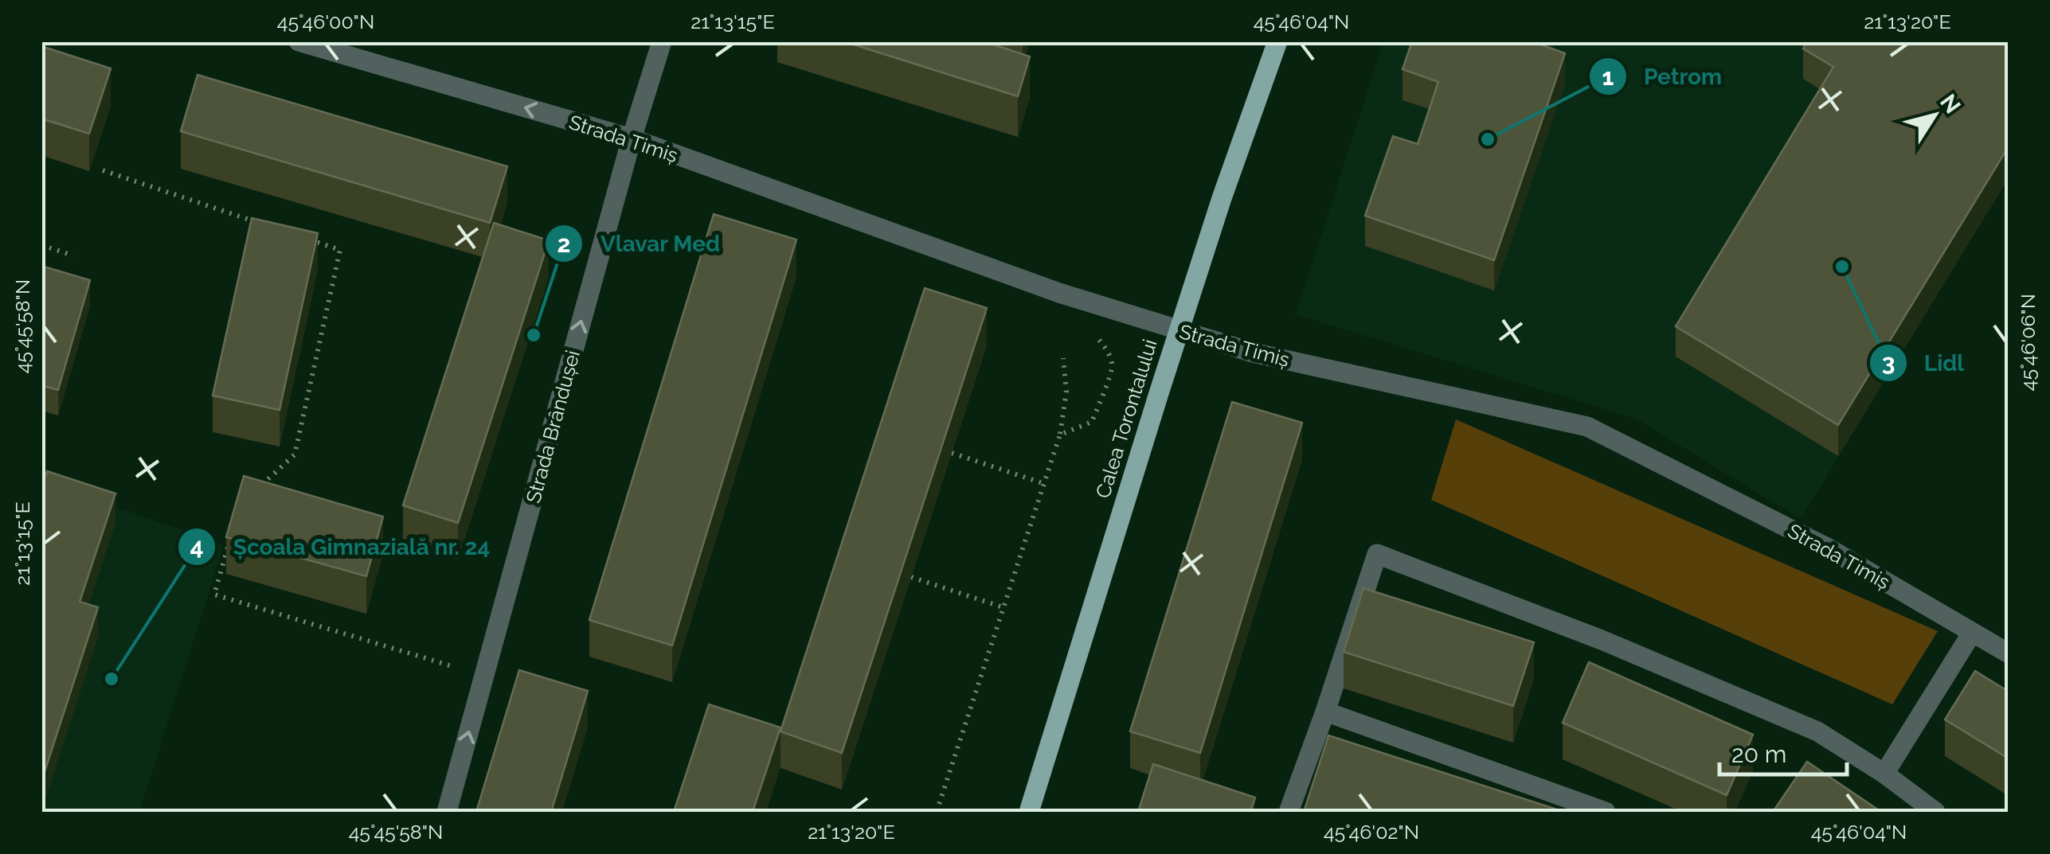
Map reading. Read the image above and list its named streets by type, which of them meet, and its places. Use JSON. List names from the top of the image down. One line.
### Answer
{"streets":{"main road":["Calea Torontalului"],"street":["Strada Timiș","Strada Brândușei"]},"crossings":[["Strada Timiș","Calea Torontalului"],["Strada Timiș","Strada Brândușei"]],"one_way":["Strada Brândușei"],"places":["Petrom","Lidl","Vlavar Med","Școala Gimnazială nr. 24"],"scale_bar":"20 m","north":"top right","coordinates":["45°46'00\"N","21°13'15\"E","45°46'04\"N","21°13'20\"E","45°45'58\"N","45°46'06\"N","45°46'02\"N"]}
